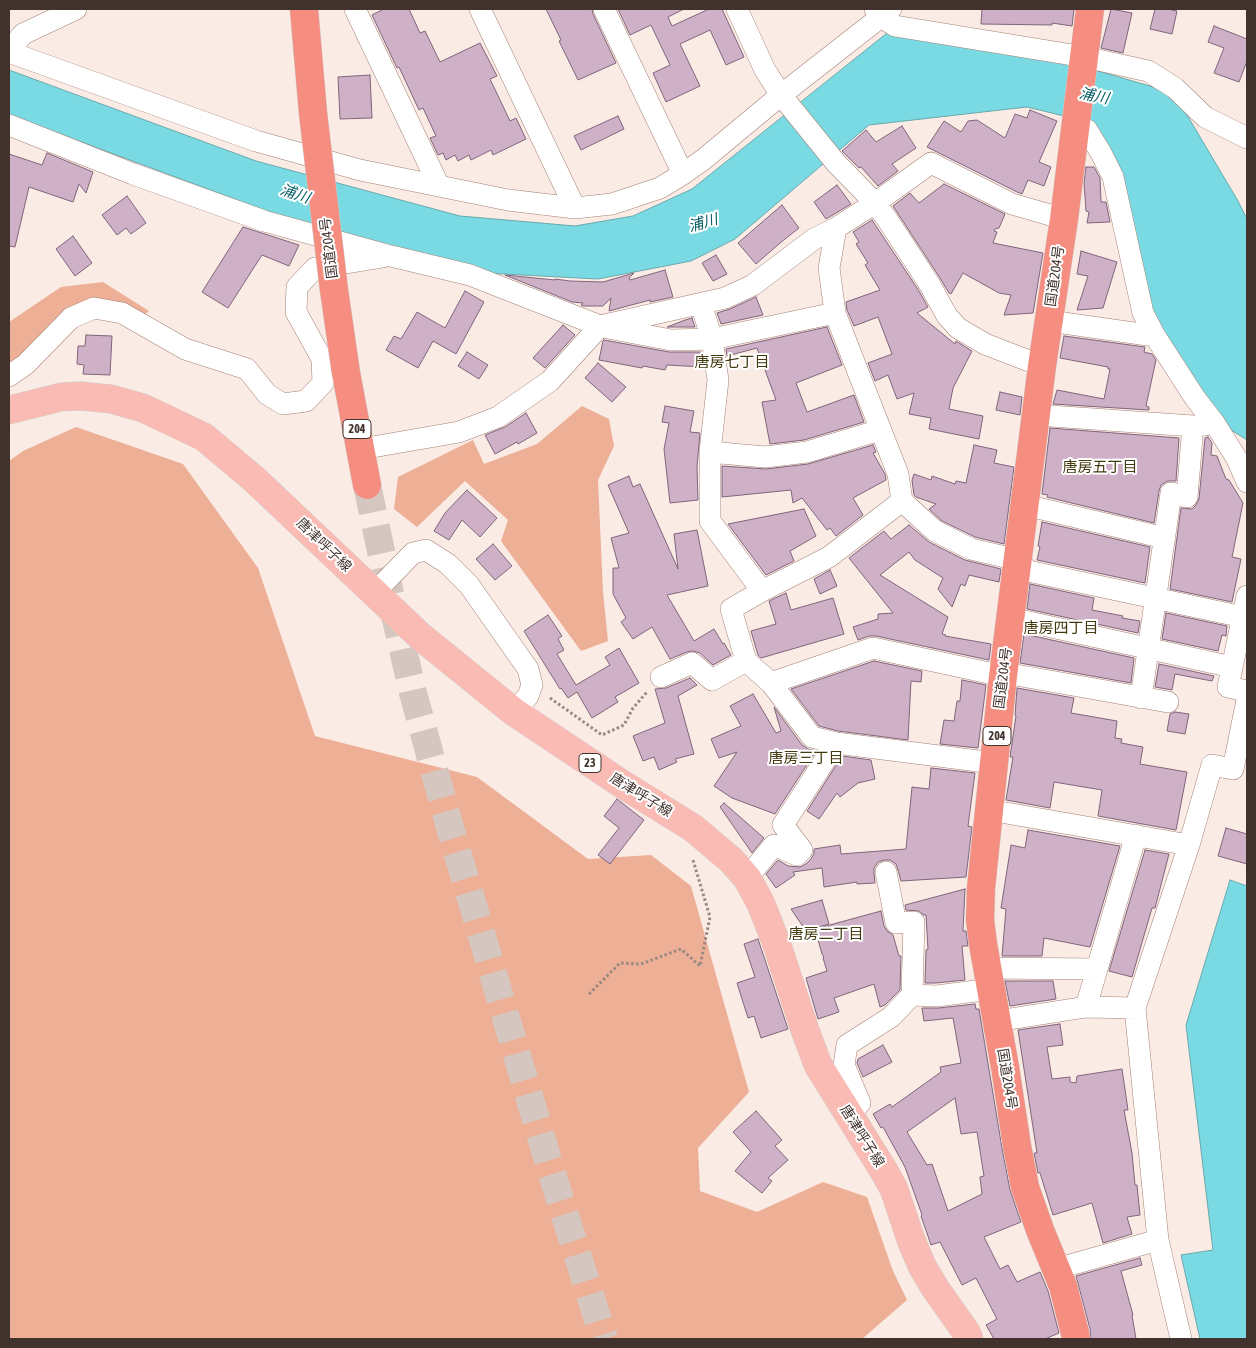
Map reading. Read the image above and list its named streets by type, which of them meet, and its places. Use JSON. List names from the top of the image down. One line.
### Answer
{"streets":{"highway":["国道204号","204"],"main road":["唐津呼子線","23"]},"districts":["唐房七丁目","唐房五丁目","唐房四丁目","唐房三丁目","唐房二丁目"],"water":["浦川"]}
